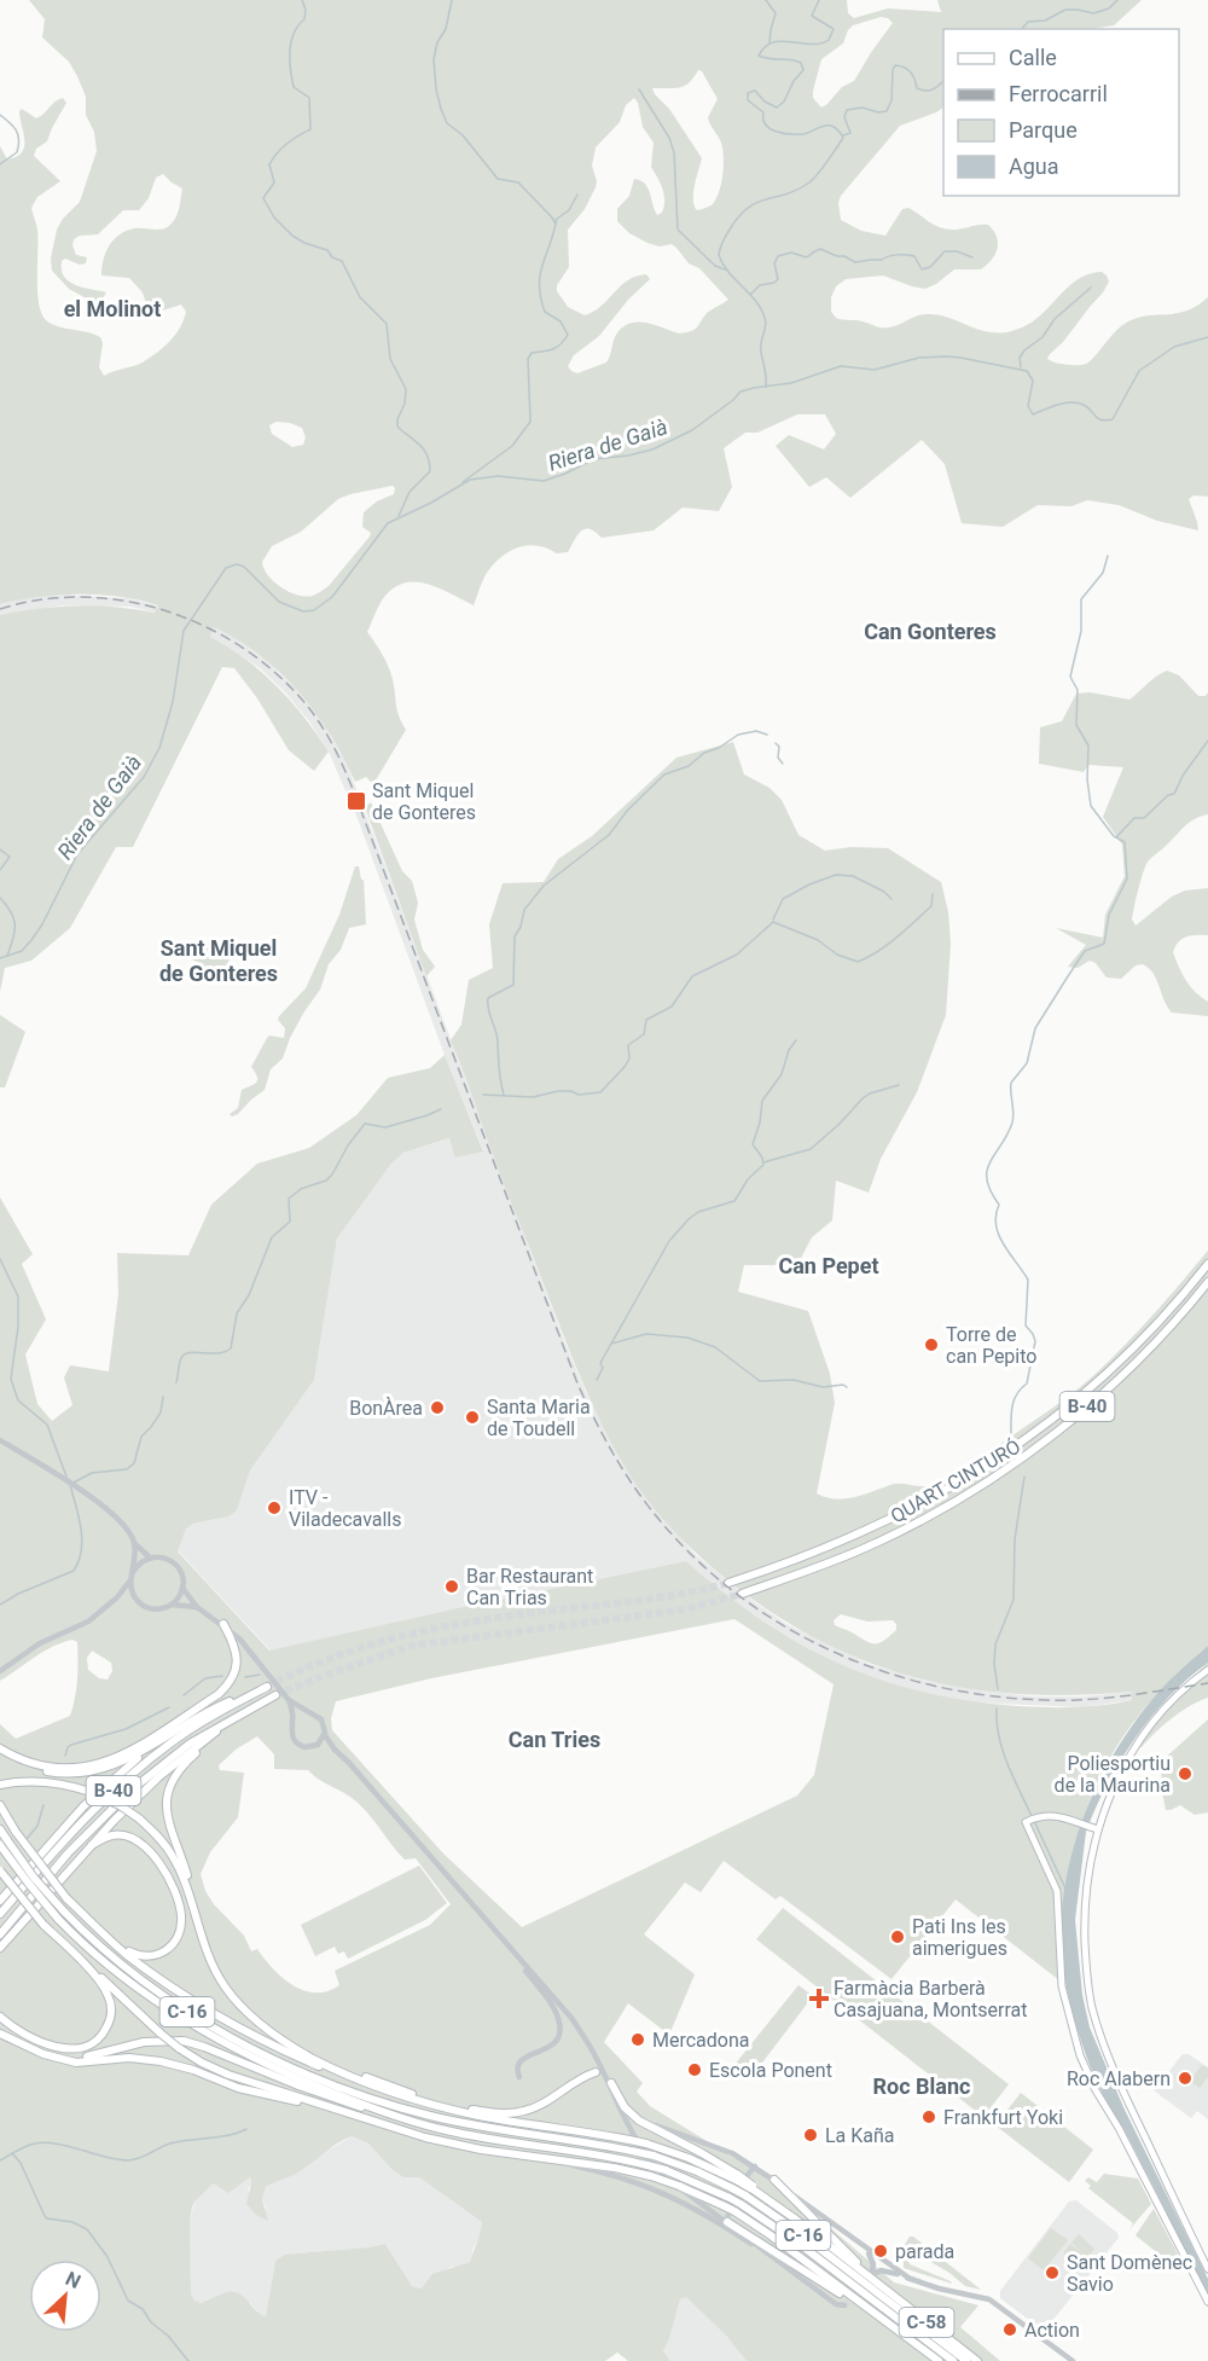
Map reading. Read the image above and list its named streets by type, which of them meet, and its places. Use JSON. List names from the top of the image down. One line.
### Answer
{"streets":{"highway":["B-40","QUART CINTURÓ","C-16","C-58"]},"crossings":[["C-16","C-58"]],"districts":["el Molinot","Can Gonteres","Sant Miquel de Gonteres","Can Pepet","Can Tries","Roc Blanc"],"water":["Riera de Gaià"],"places":{"transit":["Sant Miquel de Gonteres"],"other":["Torre de can Pepito","BonÀrea","Santa Maria de Toudell","ITV - Viladecavalls","Bar Restaurant Can Trias","Poliesportiu de la Maurina","Pati Ins les aimerigues","Mercadona","Escola Ponent","Roc Alabern","Frankfurt Yoki","La Kaña","parada","Sant Domènec Savio","Action"],"health":["Farmàcia Barberà Casajuana, Montserrat"]},"legend":["Calle","Ferrocarril","Parque","Agua"],"north":"top right"}
